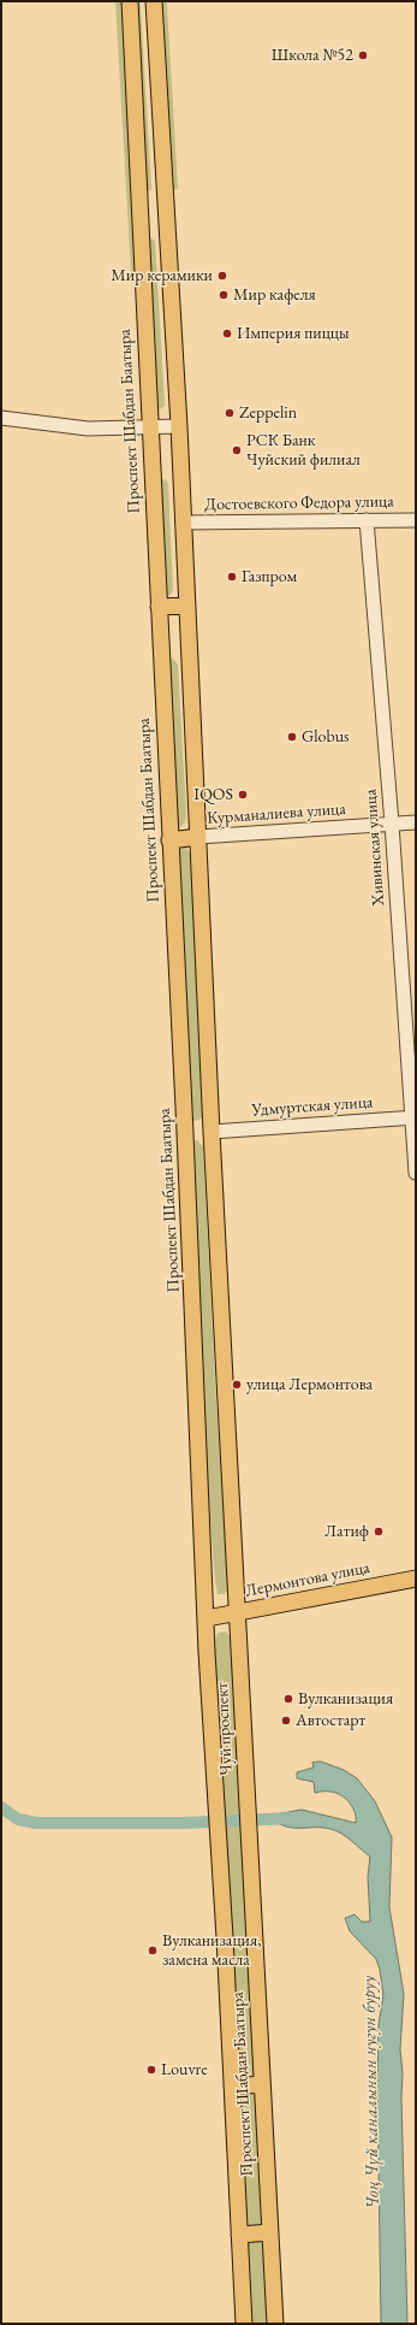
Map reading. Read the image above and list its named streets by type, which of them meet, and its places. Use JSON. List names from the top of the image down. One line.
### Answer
{"streets":{"main road":["Проспект Шабдан Баатыра","Лермонтова улица","Чуй проспект"],"street":["Достоевского Федора улица","Курманалиева улица","Хивинская улица","Удмуртская улица"]},"crossings":[["Проспект Шабдан Баатыра","Лермонтова улица"],["Проспект Шабдан Баатыра","Чуй проспект"],["Достоевского Федора улица","Хивинская улица"],["Курманалиева улица","Хивинская улица"],["Хивинская улица","Удмуртская улица"],["Лермонтова улица","Чуй проспект"]],"water":["Чоң Чүй каналынын нугун буруу"],"places":["Школа №52","Мир керамики","Мир кафеля","Империя пиццы","Zeppelin","РСК Банк Чуйский филиал","Газпром","Globus","IQOS","улица Лермонтова","Латиф","Вулканизация","Автостарт","Вулканизация, замена масла","Louvre"]}
